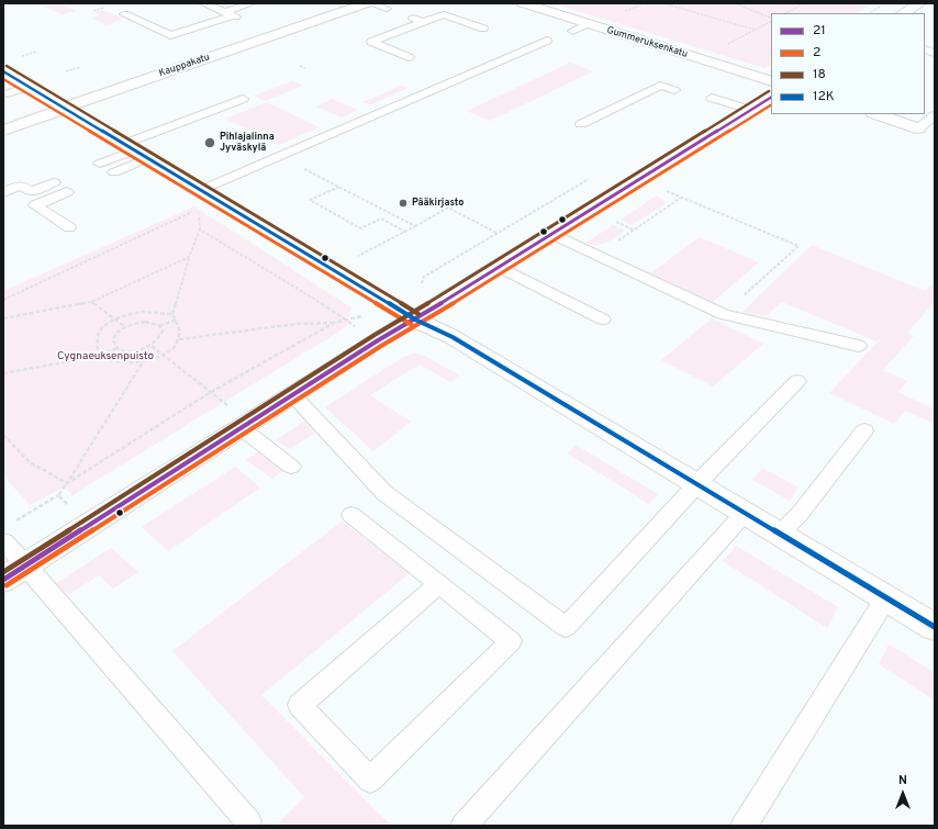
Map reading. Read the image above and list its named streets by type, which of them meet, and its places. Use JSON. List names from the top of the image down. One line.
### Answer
{"streets":{"street":["Gummeruksenkatu","Kauppakatu"]},"parks":["Cygnaeuksenpuisto"],"places":["Pihlajalinna Jyväskylä","Pääkirjasto"],"lines":["transit line 18","transit line 12K","transit line 2","transit line 21"],"legend":["21","2","18","12K"],"north":"top"}
